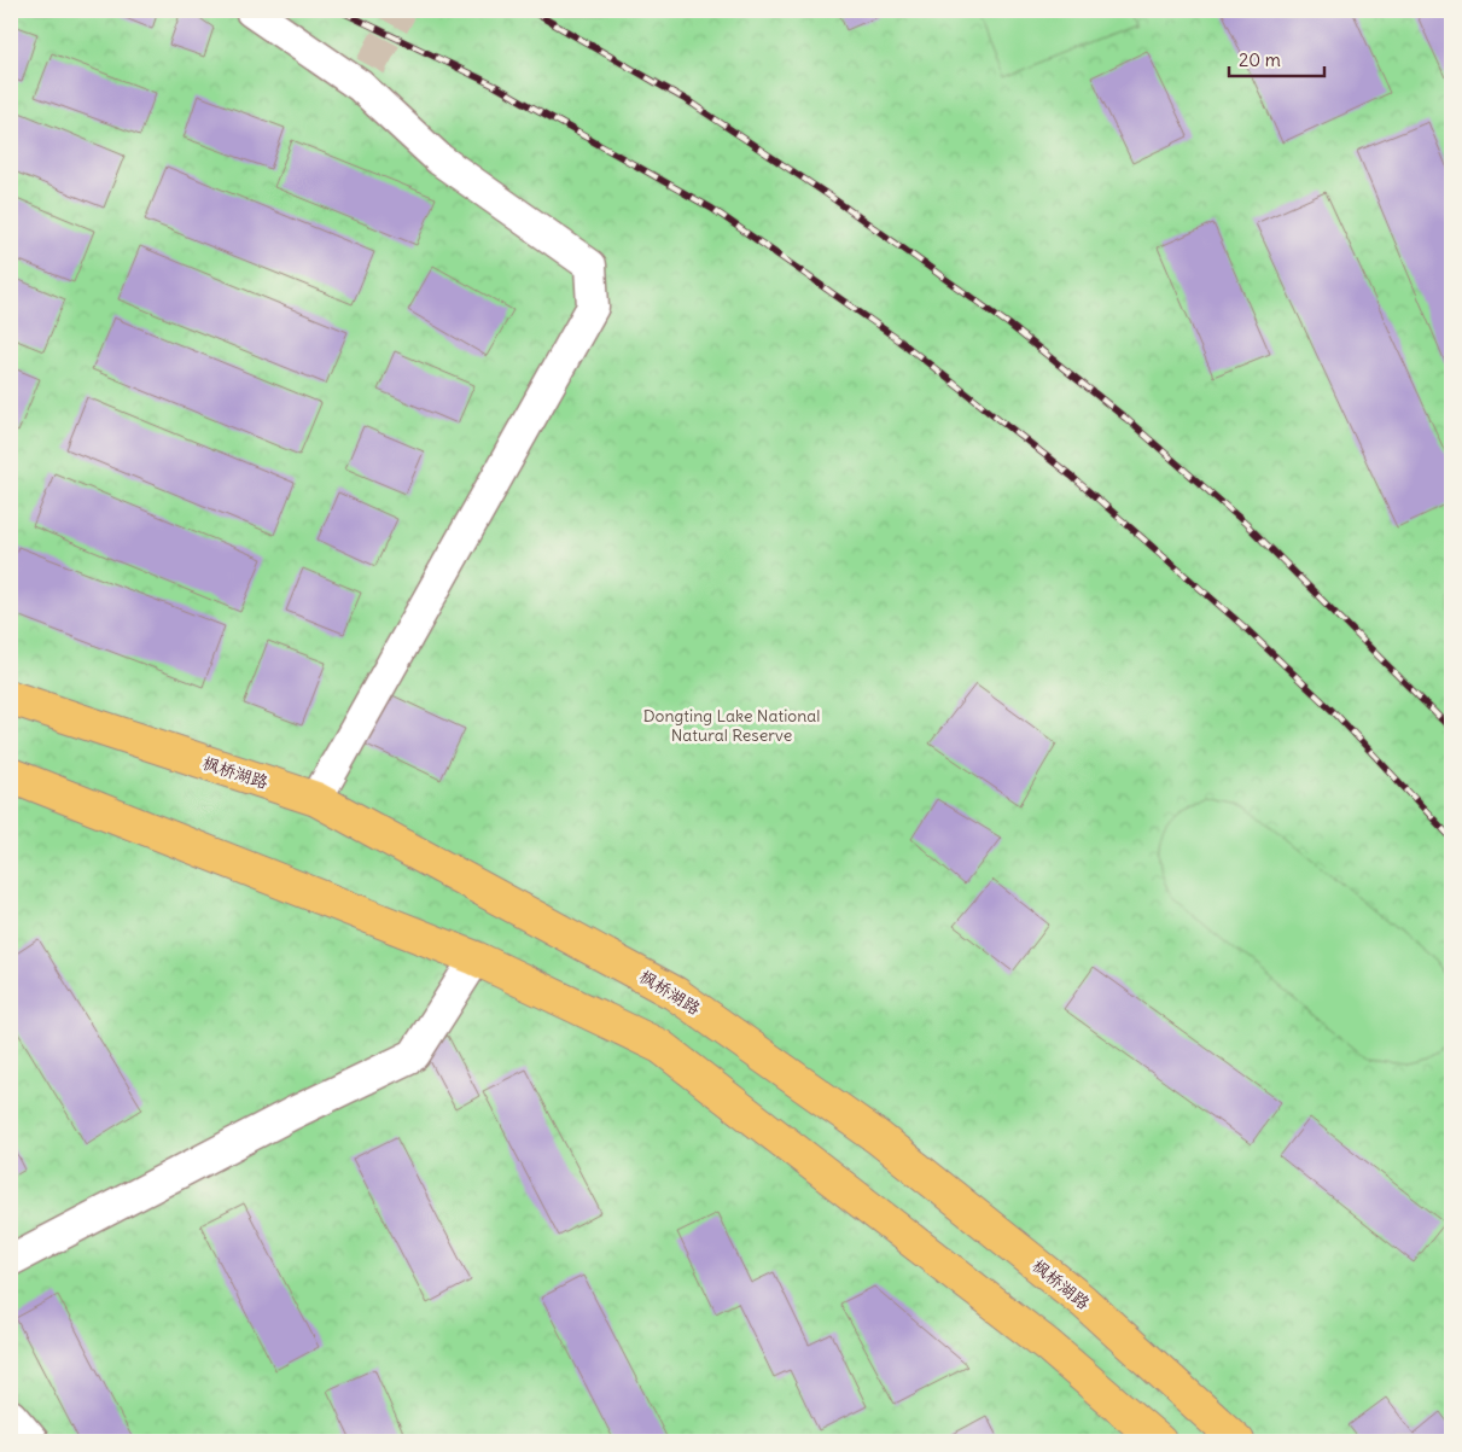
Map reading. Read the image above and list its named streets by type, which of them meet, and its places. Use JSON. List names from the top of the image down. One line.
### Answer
{"streets":{"main road":["枫桥湖路"]},"parks":["Dongting Lake National Natural Reserve"],"scale_bar":"20 m"}
